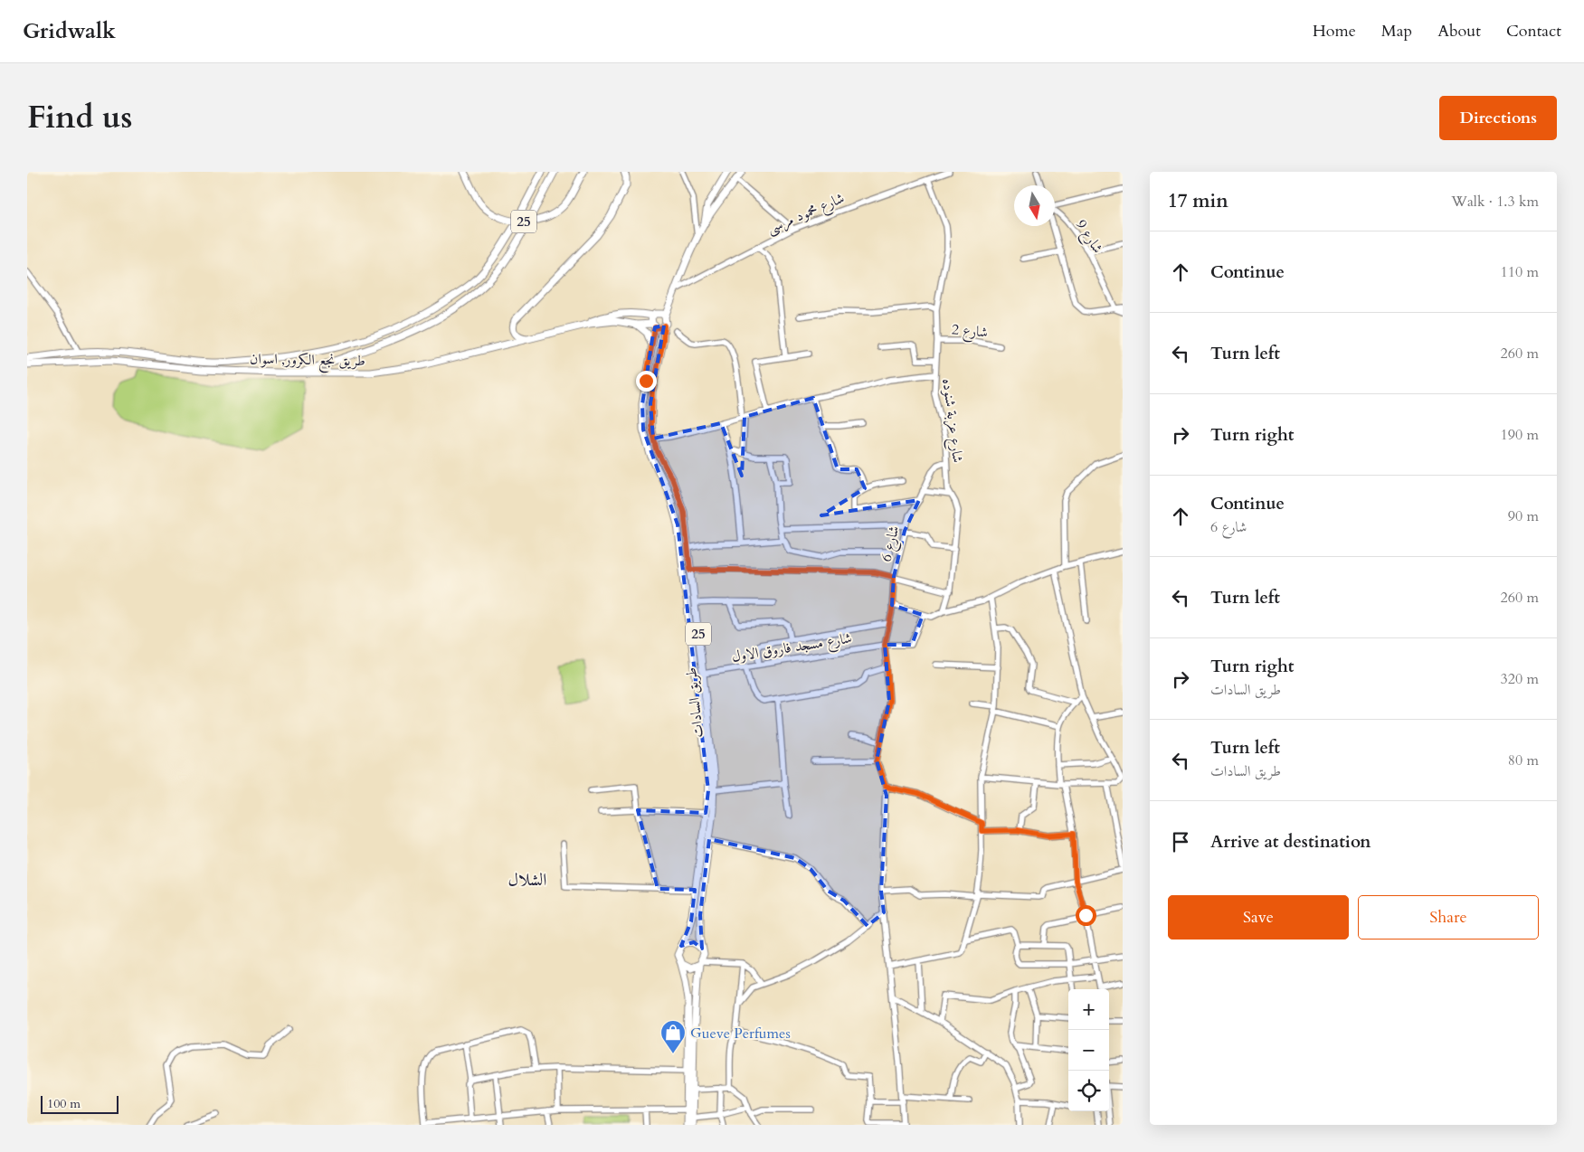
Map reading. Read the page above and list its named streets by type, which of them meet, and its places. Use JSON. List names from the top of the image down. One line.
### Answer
{"streets":{"main road":["25","طريق نجع الكرور, اسوان","طريق السادات"],"street":["شارع محمود مرسى","شارع 9","شارع 2","شارع عزبة شنوده","شارع 6","شارع مسجد فاروق الاول"]},"crossings":[["شارع محمود مرسى","شارع عزبة شنوده"],["شارع 2","شارع عزبة شنوده"],["طريق نجع الكرور, اسوان","طريق السادات"],["شارع عزبة شنوده","شارع 6"],["شارع 6","شارع مسجد فاروق الاول"],["شارع مسجد فاروق الاول","طريق السادات"]],"districts":["الشلال"],"places":{"shop":["Gueve Perfumes"]},"scale_bar":"100 m","north":"bottom","page":{"header":"Gridwalk","nav":["Home","Map","About","Contact"],"title":"Find us","buttons":["Directions",["Save","Share"]],"heading":["17 min","Walk · 1.3 km"],"list":[["Continue","110 m"],["Turn left","260 m"],["Turn right","190 m"],["Continue","شارع 6","90 m"],["Turn left","260 m"],["Turn right","طريق السادات","320 m"],["Turn left","طريق السادات","80 m"],"Arrive at destination"],"map_buttons":["+","−"],"scale":"100 m"}}
